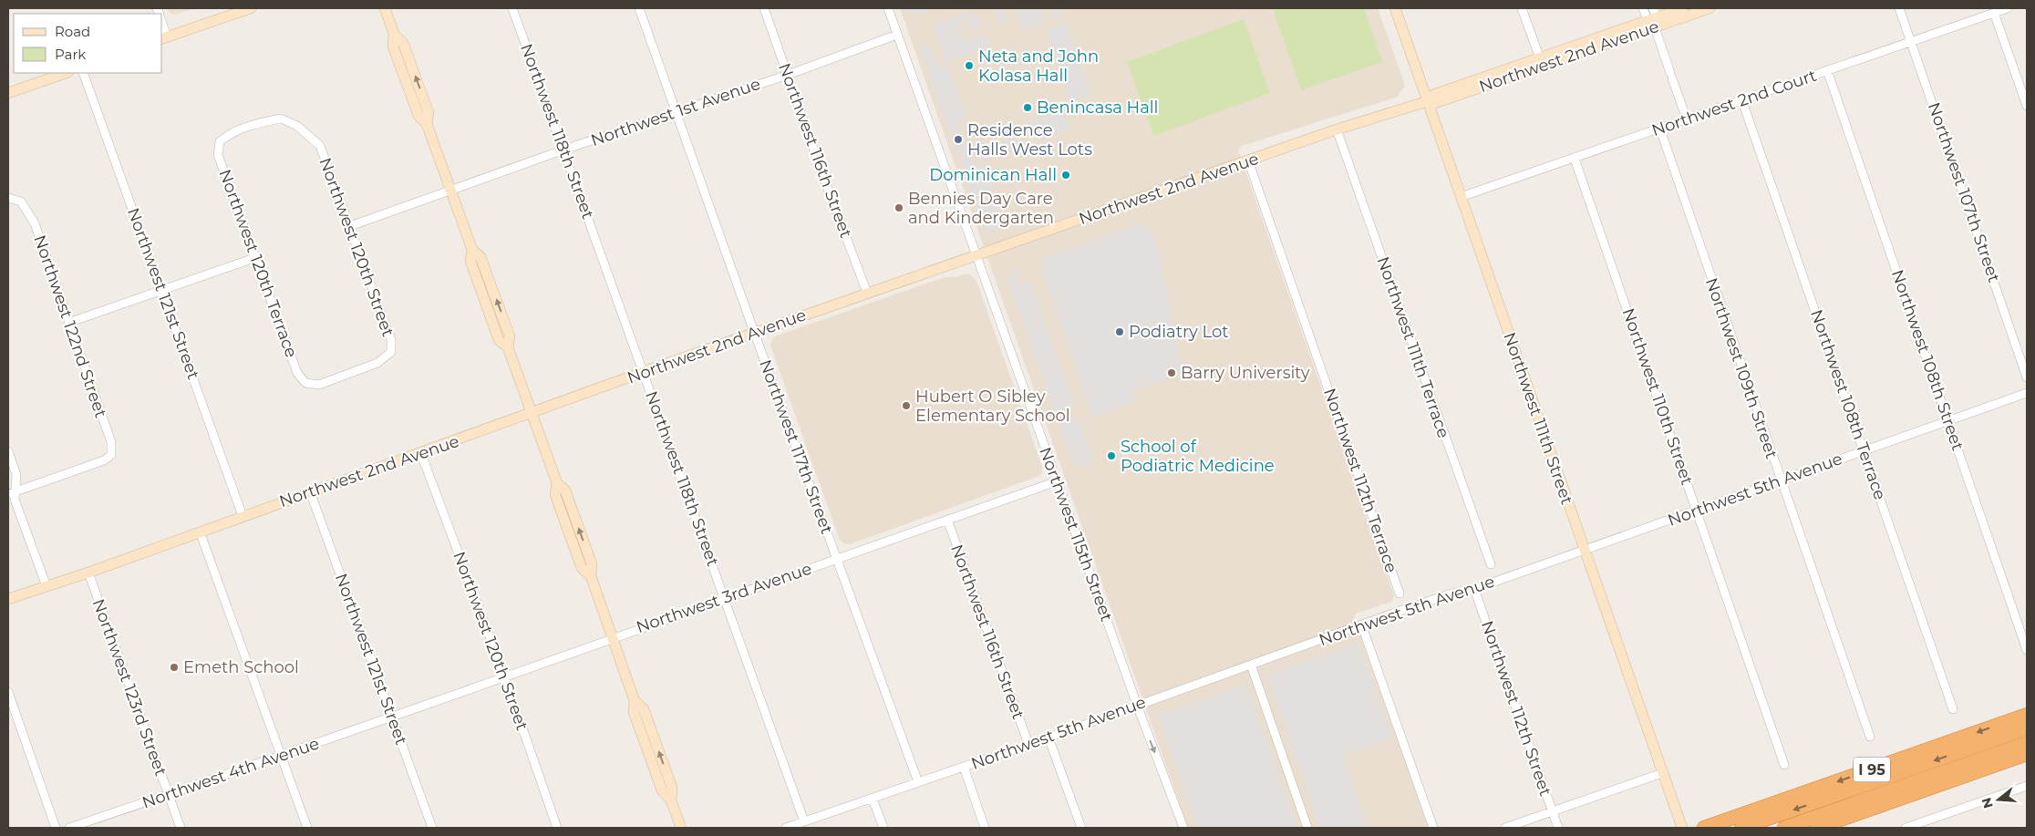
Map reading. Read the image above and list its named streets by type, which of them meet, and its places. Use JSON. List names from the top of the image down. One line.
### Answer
{"streets":{"highway":["I 95"],"street":["Northwest 2nd Avenue","Northwest 2nd Court","Northwest 1st Avenue","Northwest 118th Street","Northwest 116th Street","Northwest 107th Street","Northwest 120th Street","Northwest 120th Terrace","Northwest 121st Street","Northwest 122nd Street","Northwest 111th Terrace","Northwest 108th Street","Northwest 109th Street","Northwest 110th Street","Northwest 108th Terrace","Northwest 111th Street","Northwest 117th Street","Northwest 112th Terrace","Northwest 5th Avenue","Northwest 115th Street","Northwest 3rd Avenue","Northwest 123rd Street","Northwest 112th Street","Northwest 4th Avenue"]},"crossings":[["Northwest 2nd Avenue","Northwest 118th Street"],["Northwest 2nd Avenue","Northwest 116th Street"],["Northwest 2nd Avenue","Northwest 120th Street"],["Northwest 2nd Avenue","Northwest 121st Street"],["Northwest 2nd Avenue","Northwest 111th Terrace"],["Northwest 2nd Avenue","Northwest 111th Street"],["Northwest 2nd Avenue","Northwest 117th Street"],["Northwest 2nd Avenue","Northwest 112th Terrace"],["Northwest 2nd Avenue","Northwest 115th Street"],["Northwest 2nd Avenue","Northwest 123rd Street"],["Northwest 2nd Court","Northwest 107th Street"],["Northwest 2nd Court","Northwest 108th Street"],["Northwest 2nd Court","Northwest 109th Street"],["Northwest 2nd Court","Northwest 110th Street"],["Northwest 2nd Court","Northwest 108th Terrace"],["Northwest 2nd Court","Northwest 111th Street"],["Northwest 1st Avenue","Northwest 118th Street"],["Northwest 1st Avenue","Northwest 116th Street"],["Northwest 1st Avenue","Northwest 120th Street"],["Northwest 1st Avenue","Northwest 117th Street"],["Northwest 1st Avenue","Northwest 115th Street"],["Northwest 118th Street","Northwest 5th Avenue"],["Northwest 118th Street","Northwest 3rd Avenue"],["Northwest 116th Street","Northwest 5th Avenue"],["Northwest 116th Street","Northwest 3rd Avenue"],["Northwest 120th Street","Northwest 120th Terrace"],["Northwest 120th Street","Northwest 3rd Avenue"],["Northwest 121st Street","Northwest 3rd Avenue"],["Northwest 121st Street","Northwest 4th Avenue"],["Northwest 108th Street","Northwest 5th Avenue"],["Northwest 109th Street","Northwest 5th Avenue"],["Northwest 110th Street","Northwest 5th Avenue"],["Northwest 108th Terrace","Northwest 5th Avenue"],["Northwest 111th Street","Northwest 5th Avenue"],["Northwest 117th Street","Northwest 5th Avenue"],["Northwest 117th Street","Northwest 3rd Avenue"],["Northwest 5th Avenue","Northwest 115th Street"],["Northwest 5th Avenue","Northwest 112th Street"],["Northwest 115th Street","Northwest 3rd Avenue"],["Northwest 3rd Avenue","Northwest 4th Avenue"],["Northwest 123rd Street","Northwest 4th Avenue"]],"places":["Neta and John Kolasa Hall","Benincasa Hall","Residence Halls West Lots","Dominican Hall","Bennies Day Care and Kindergarten","Podiatry Lot","Barry University","Hubert O Sibley Elementary School","School of Podiatric Medicine","Emeth School"],"legend":["Road","Park"],"north":"left"}
